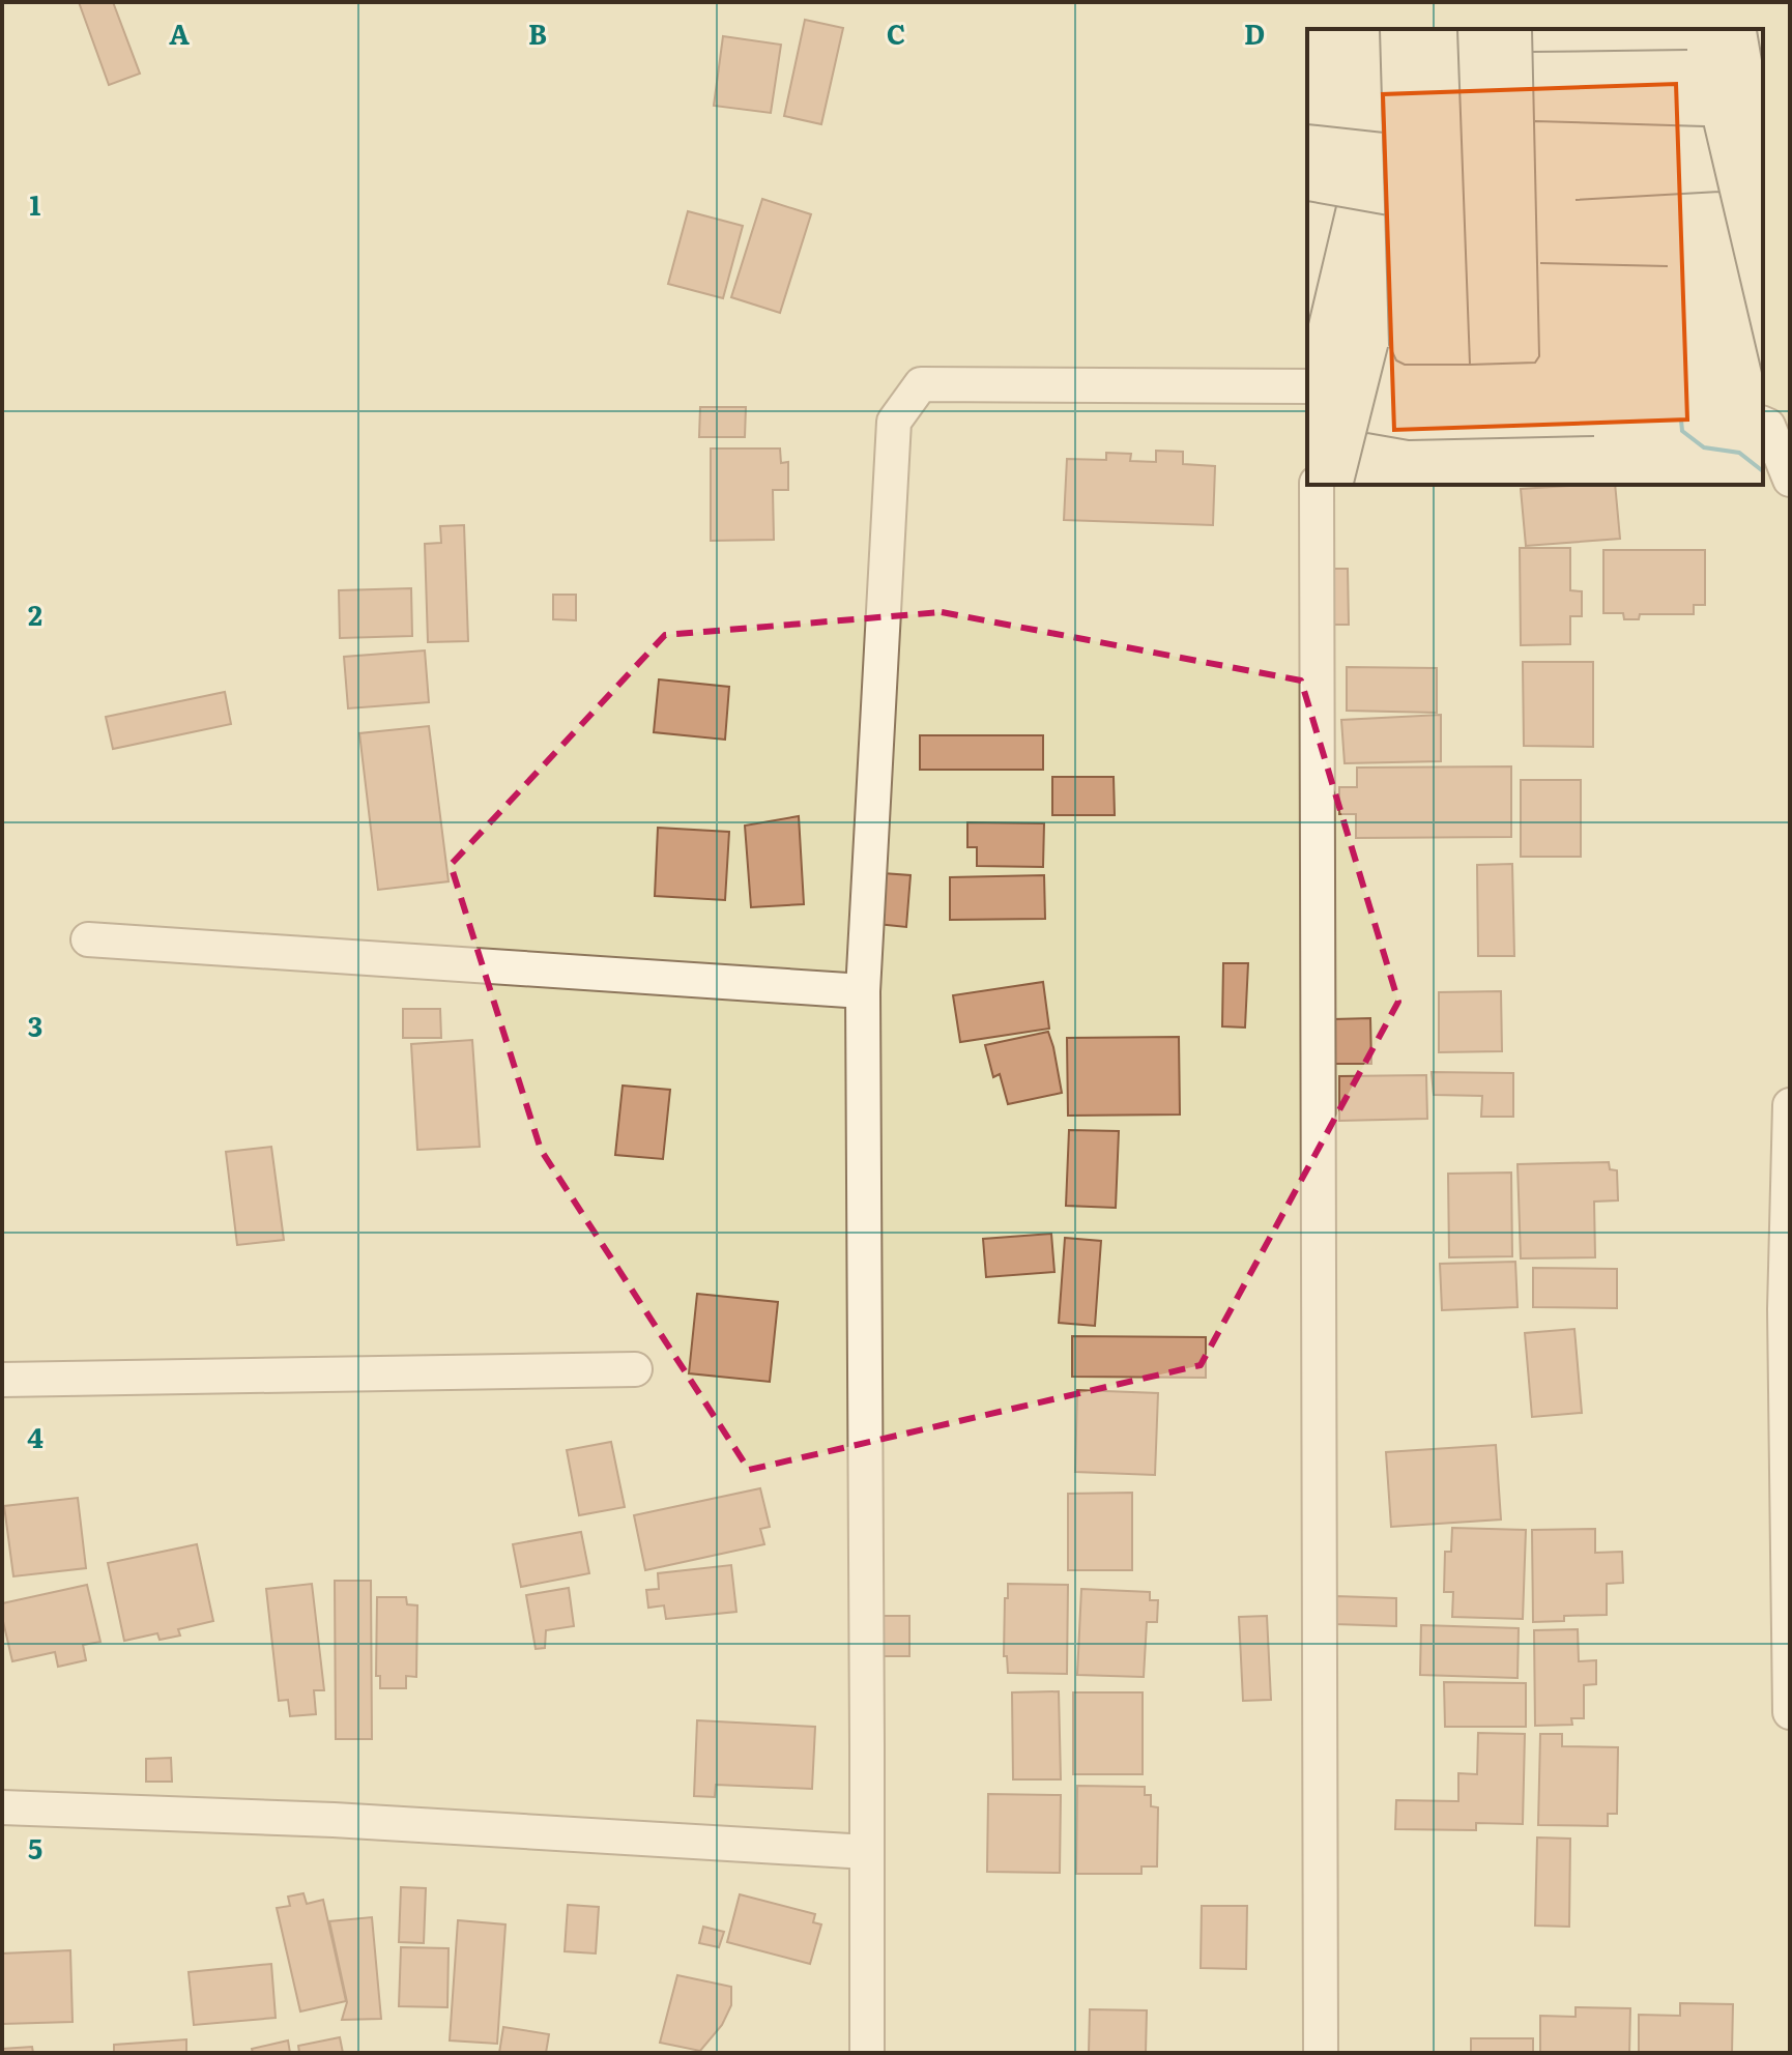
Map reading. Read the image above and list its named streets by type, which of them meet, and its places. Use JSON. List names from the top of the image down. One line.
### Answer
{"grid":{"columns":["A","B","C","D"],"rows":["1","2","3","4","5"]}}
